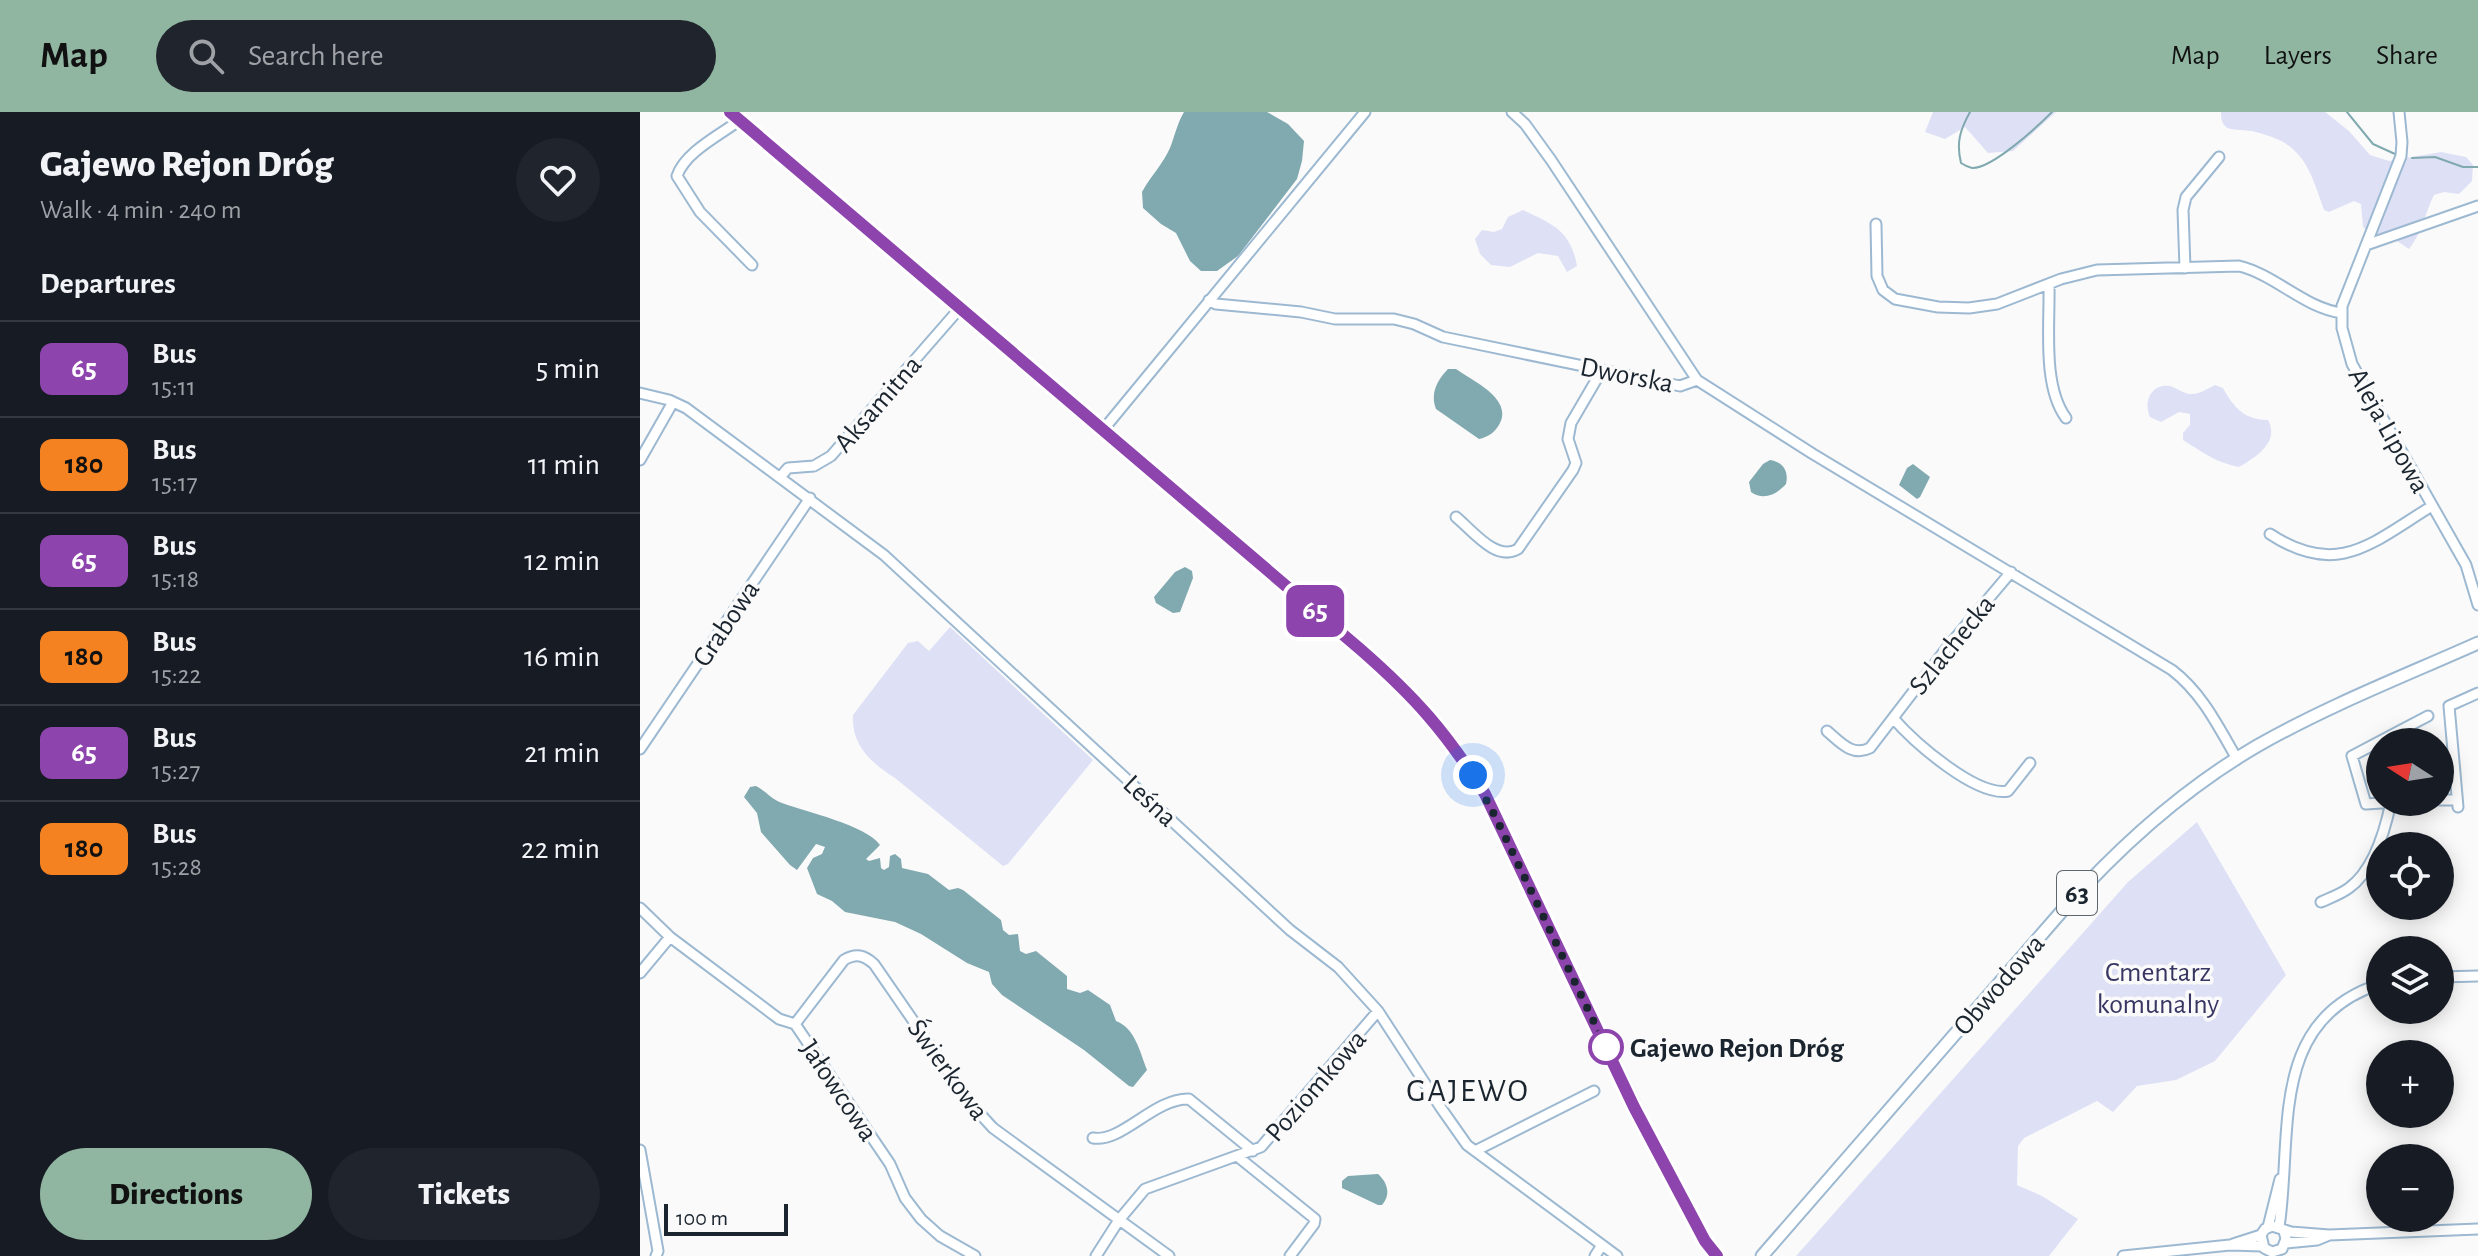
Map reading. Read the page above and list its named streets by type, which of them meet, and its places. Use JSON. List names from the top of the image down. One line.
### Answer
{"streets":{"main road":["63","Obwodowa"],"street":["Dworska","Aksamitna","Aleja Lipowa","Grabowa","Szlachecka","Leśna","Świerkowa","Poziomkowa","Jałowcowa"]},"crossings":[["Dworska","Szlachecka"],["Dworska","Obwodowa"],["Aksamitna","Leśna"],["Grabowa","Leśna"],["Leśna","Poziomkowa"],["Świerkowa","Poziomkowa"],["Świerkowa","Jałowcowa"]],"districts":["GAJEWO"],"parks":["Cmentarz komunalny"],"places":["Gajewo Rejon Dróg"],"lines":["bus line 65"],"scale_bar":"100 m","north":"left","page":{"header":"Map","search":"Search here","nav":["Map","Layers","Share"],"heading":[["Gajewo Rejon Dróg","Walk · 4 min · 240 m"],"Departures"],"on_map":"65","list":[{"mark":"65","name":"Bus","note":"15:11","value":"5 min"},{"mark":"180","name":"Bus","note":"15:17","value":"11 min"},{"mark":"65","name":"Bus","note":"15:18","value":"12 min"},{"mark":"180","name":"Bus","note":"15:22","value":"16 min"},{"mark":"65","name":"Bus","note":"15:27","value":"21 min"},{"mark":"180","name":"Bus","note":"15:28","value":"22 min"}],"map_buttons":["+","−"],"buttons":["Directions","Tickets"],"scale":"100 m"}}
